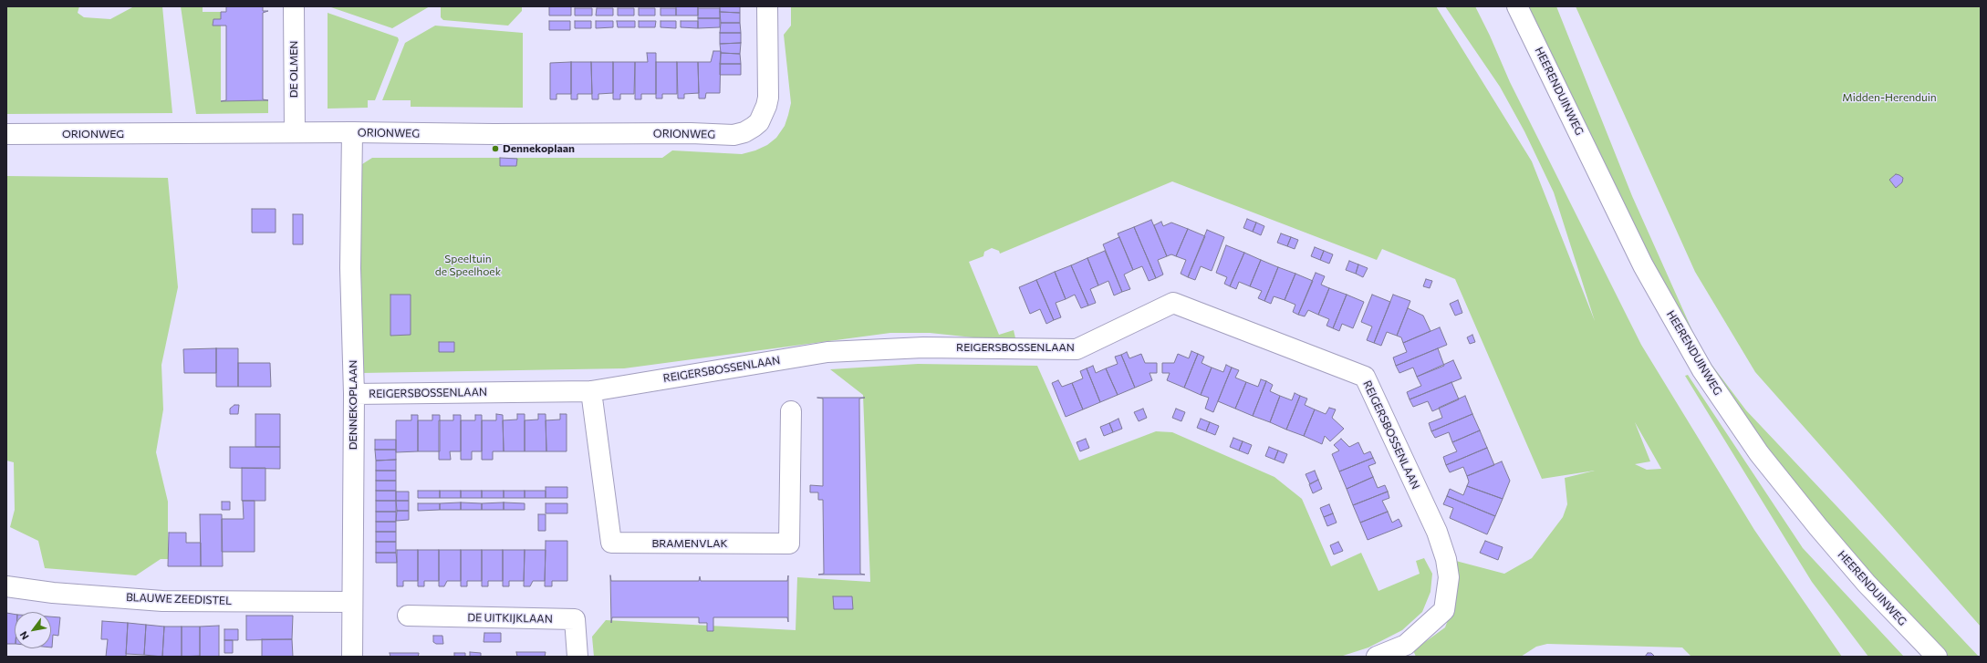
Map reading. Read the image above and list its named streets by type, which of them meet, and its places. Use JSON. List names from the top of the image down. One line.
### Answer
{"streets":{"street":["DE OLMEN","HEERENDUINWEG","ORIONWEG","REIGERSBOSSENLAAN","DENNEKOPLAAN","BRAMENVLAK","BLAUWE ZEEDISTEL","DE UITKIJKLAAN"]},"crossings":[["DE OLMEN","ORIONWEG"],["ORIONWEG","DENNEKOPLAAN"],["REIGERSBOSSENLAAN","DENNEKOPLAAN"],["REIGERSBOSSENLAAN","BRAMENVLAK"],["DENNEKOPLAAN","BLAUWE ZEEDISTEL"]],"parks":["Midden-Herenduin","Speeltuin de Speelhoek"],"places":["Dennekoplaan"],"north":"bottom left"}
